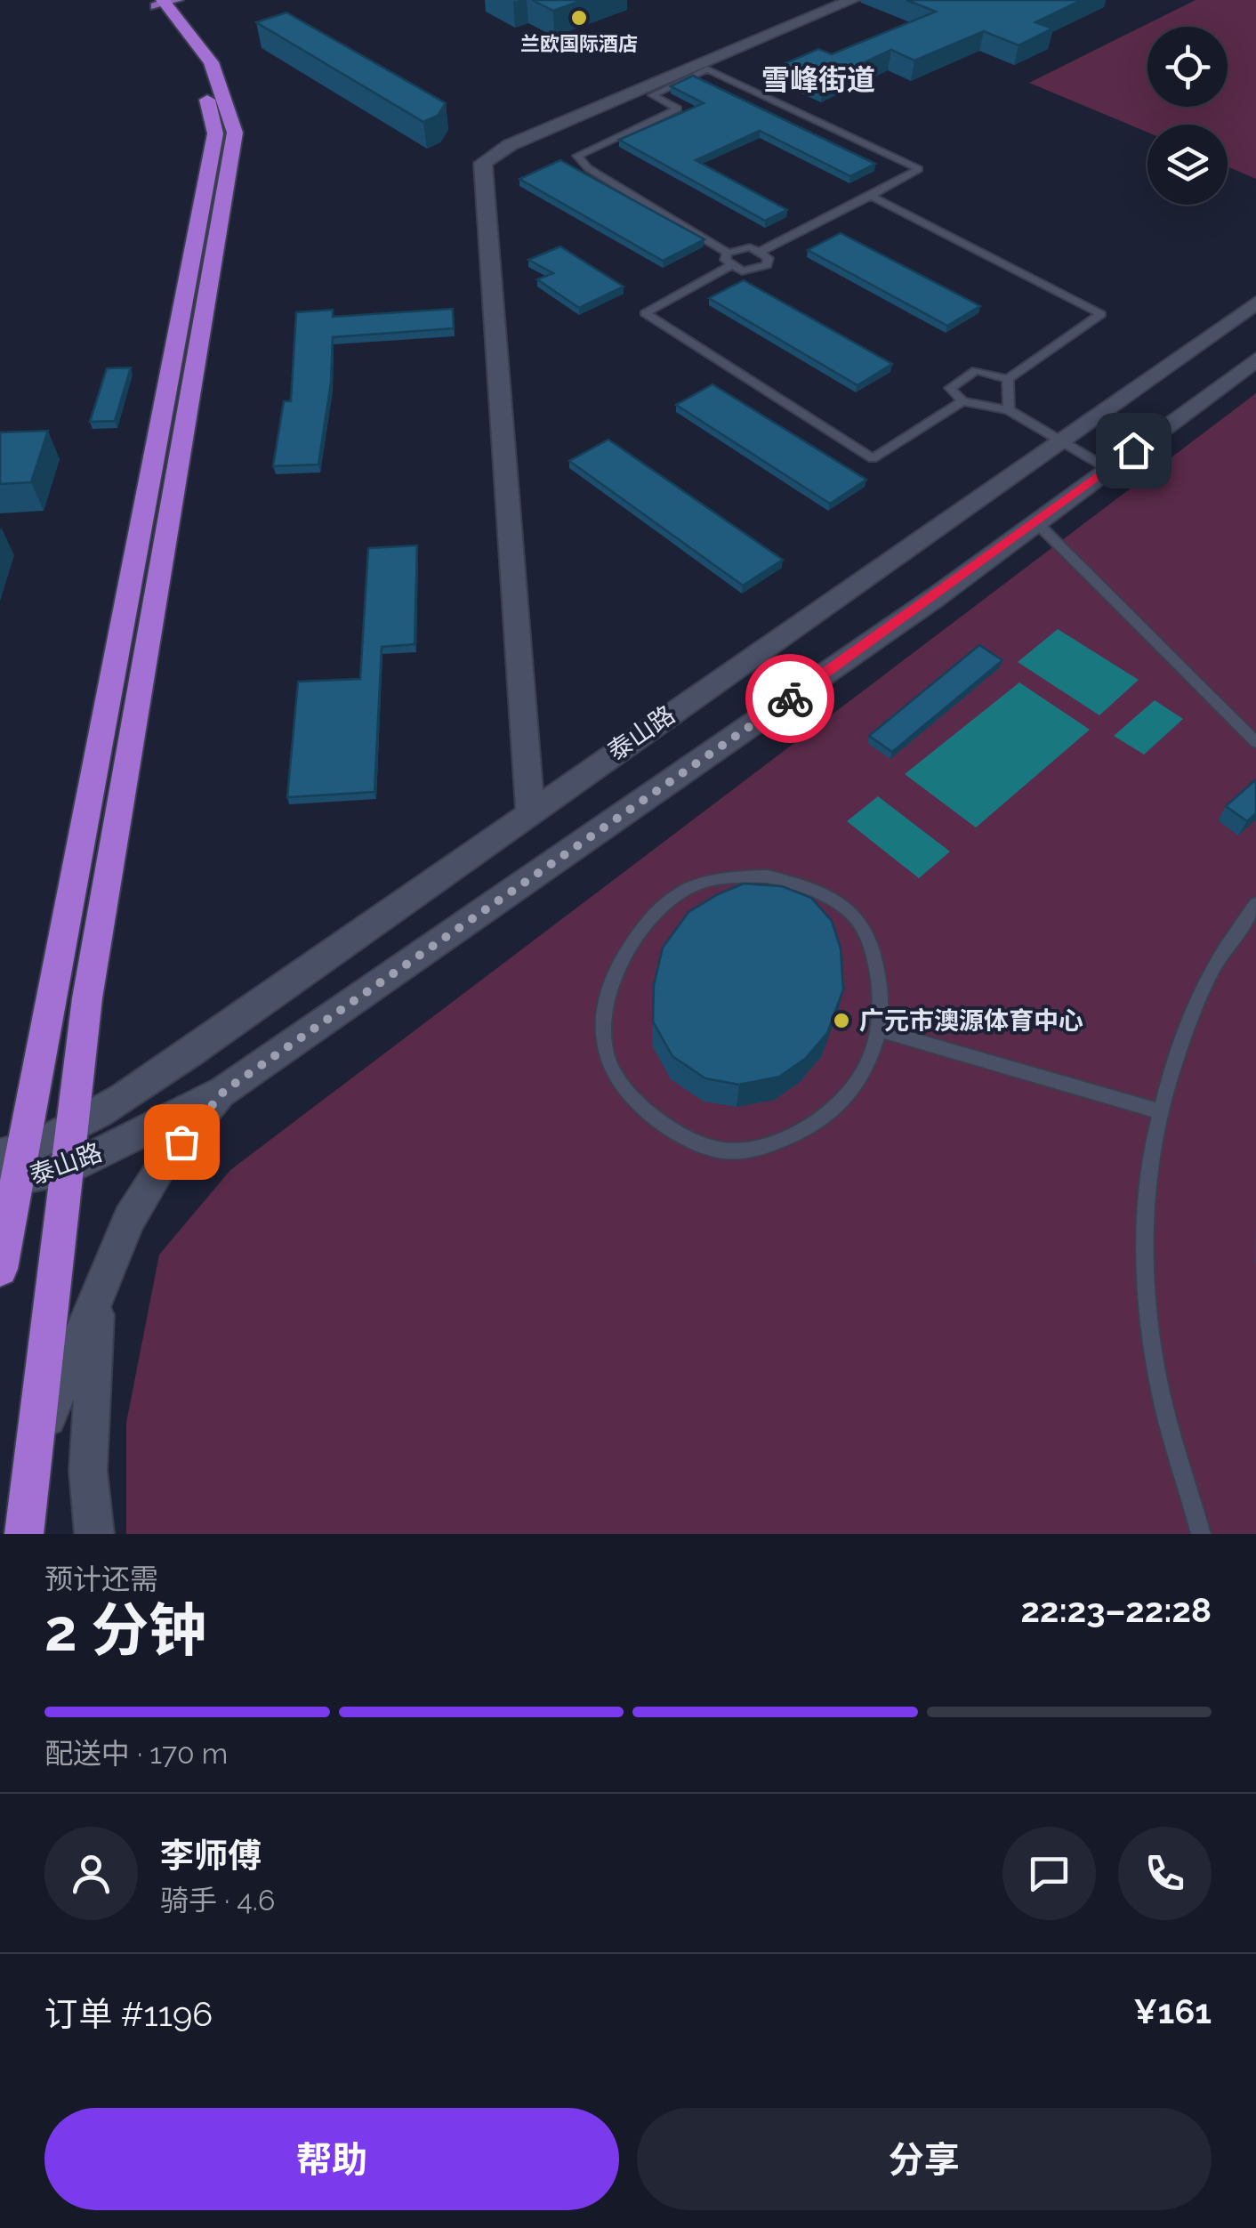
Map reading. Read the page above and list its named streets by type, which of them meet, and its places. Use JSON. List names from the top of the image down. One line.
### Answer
{"streets":{"street":["泰山路"]},"districts":["雪峰街道"],"places":["兰欧国际酒店","广元市澳源体育中心"],"page":{"heading":["2 分钟","预计还需","22:23–22:28"],"panel":["李师傅","骑手 · 4.6","订单 #1196","¥161"],"bar":"配送中 · 170 m","buttons":["帮助","分享"]}}
